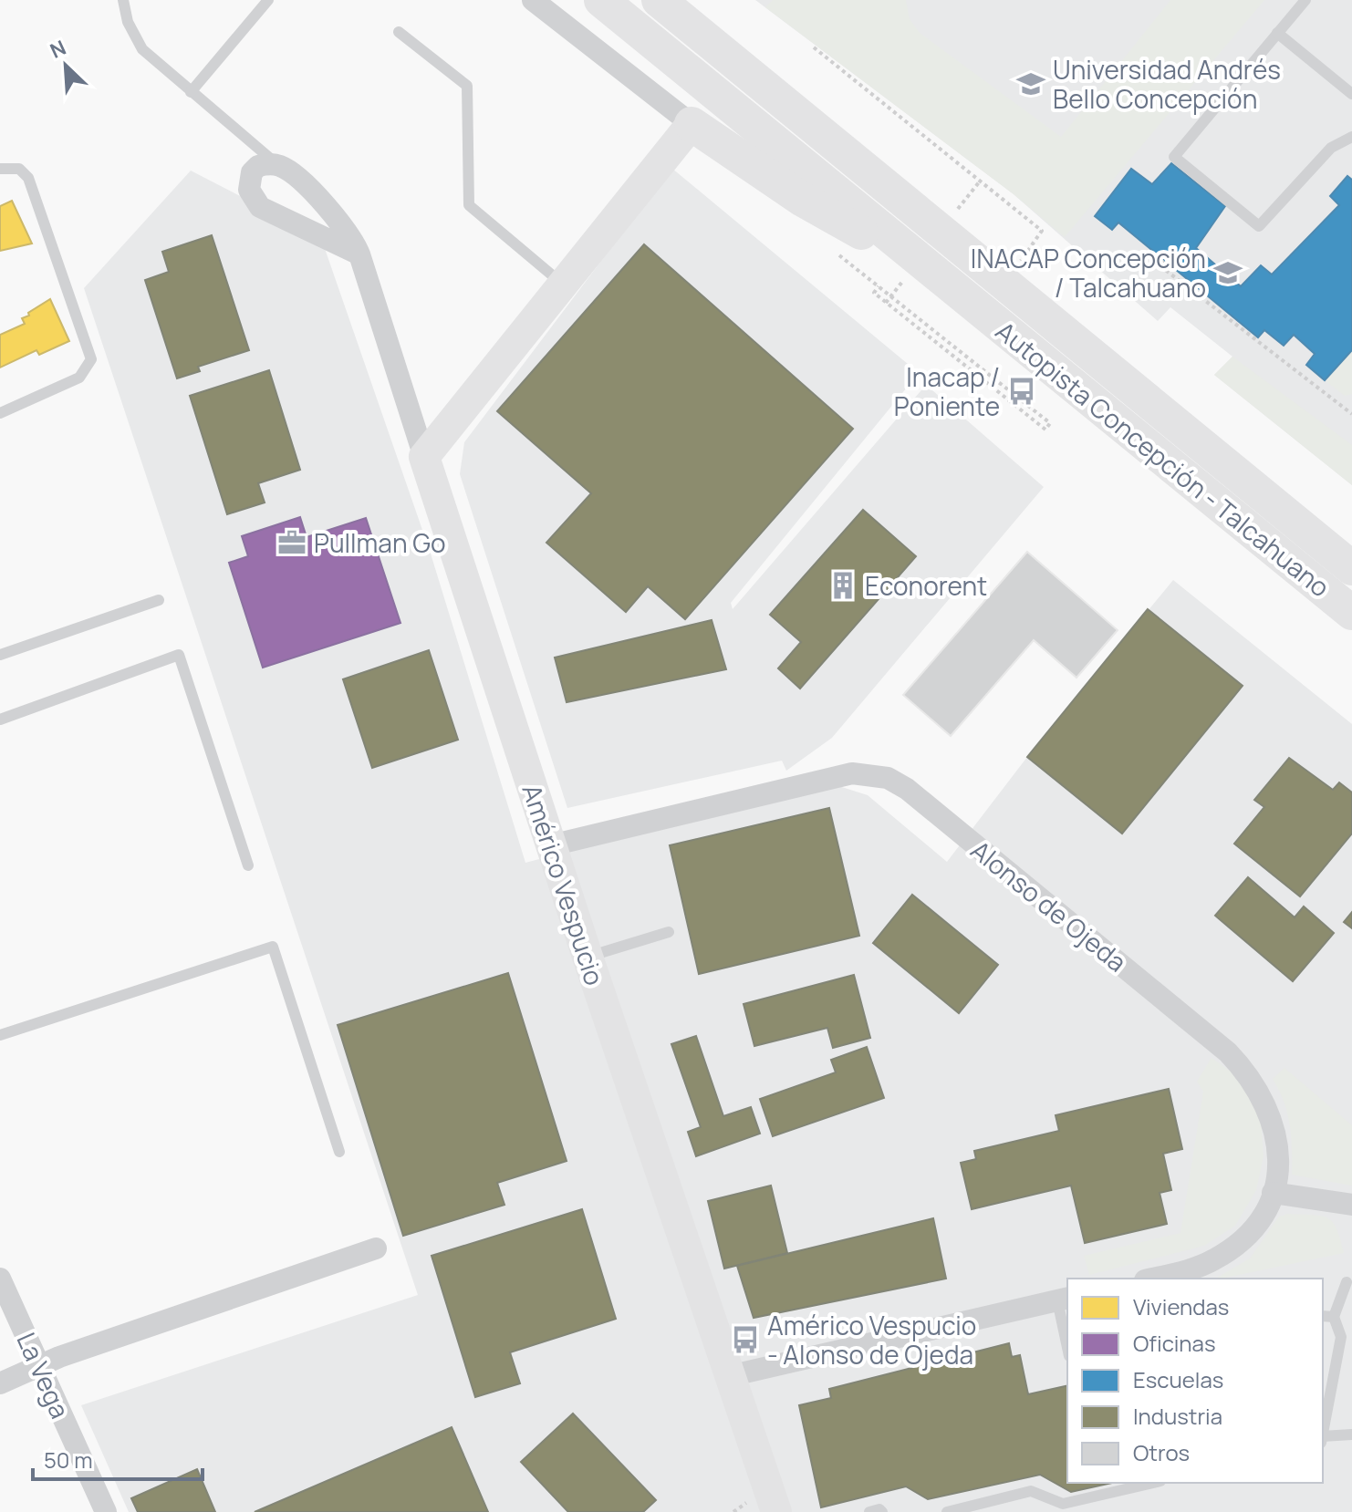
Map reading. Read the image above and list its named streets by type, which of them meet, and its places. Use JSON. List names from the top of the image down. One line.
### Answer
{"streets":{"main road":["Autopista Concepción - Talcahuano"],"street":["Américo Vespucio","Alonso de Ojeda","La Vega"]},"crossings":[["Américo Vespucio","Alonso de Ojeda"]],"places":{"school or university":["Universidad Andrés Bello Concepción","INACAP Concepción / Talcahuano"],"bus stop":["Inacap / Poniente","Américo Vespucio - Alonso de Ojeda"],"office":["Pullman Go"],"building":["Econorent"]},"legend":["Viviendas","Oficinas","Escuelas","Industria","Otros"],"scale_bar":"50 m","north":"top left"}
